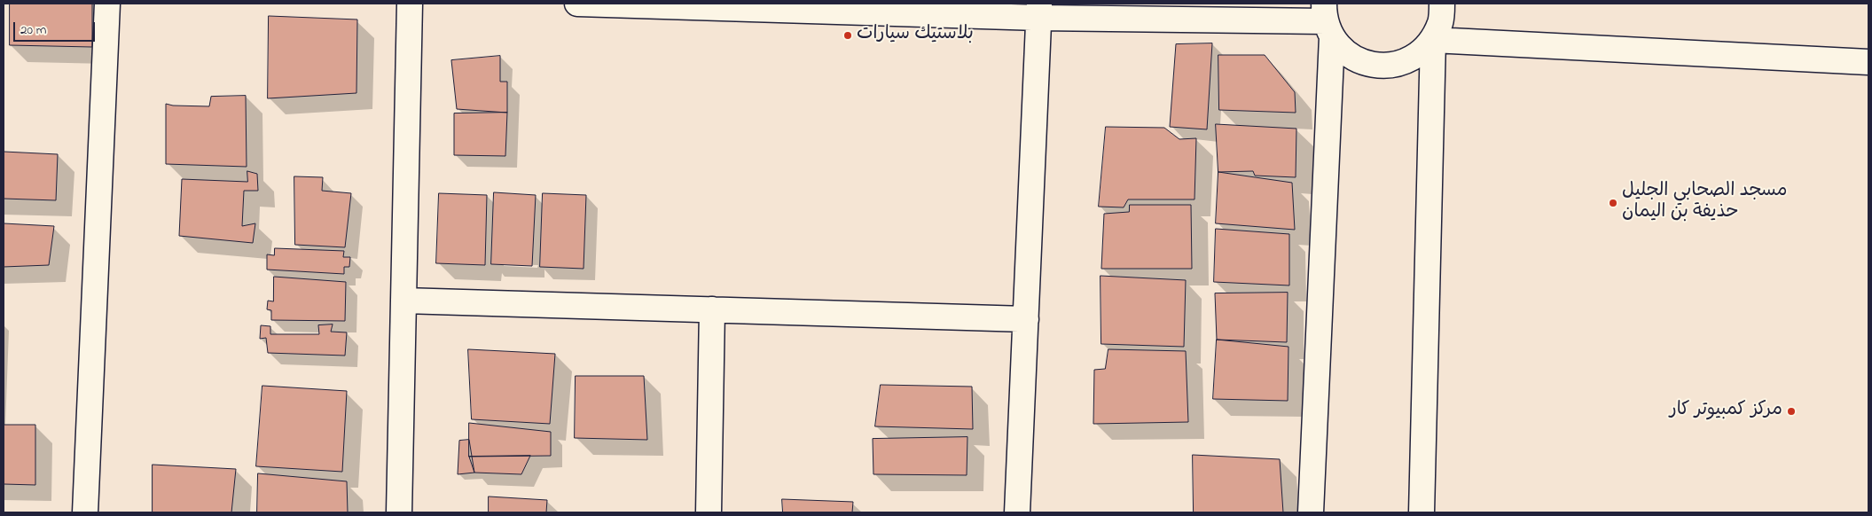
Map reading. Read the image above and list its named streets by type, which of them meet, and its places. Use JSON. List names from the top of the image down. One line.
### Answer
{"places":["بلاستيك سيارات","مسجد الصحابي الجليل حذيفة بن اليمان","مركز كمبيوتر كار"],"scale_bar":"20 m"}
